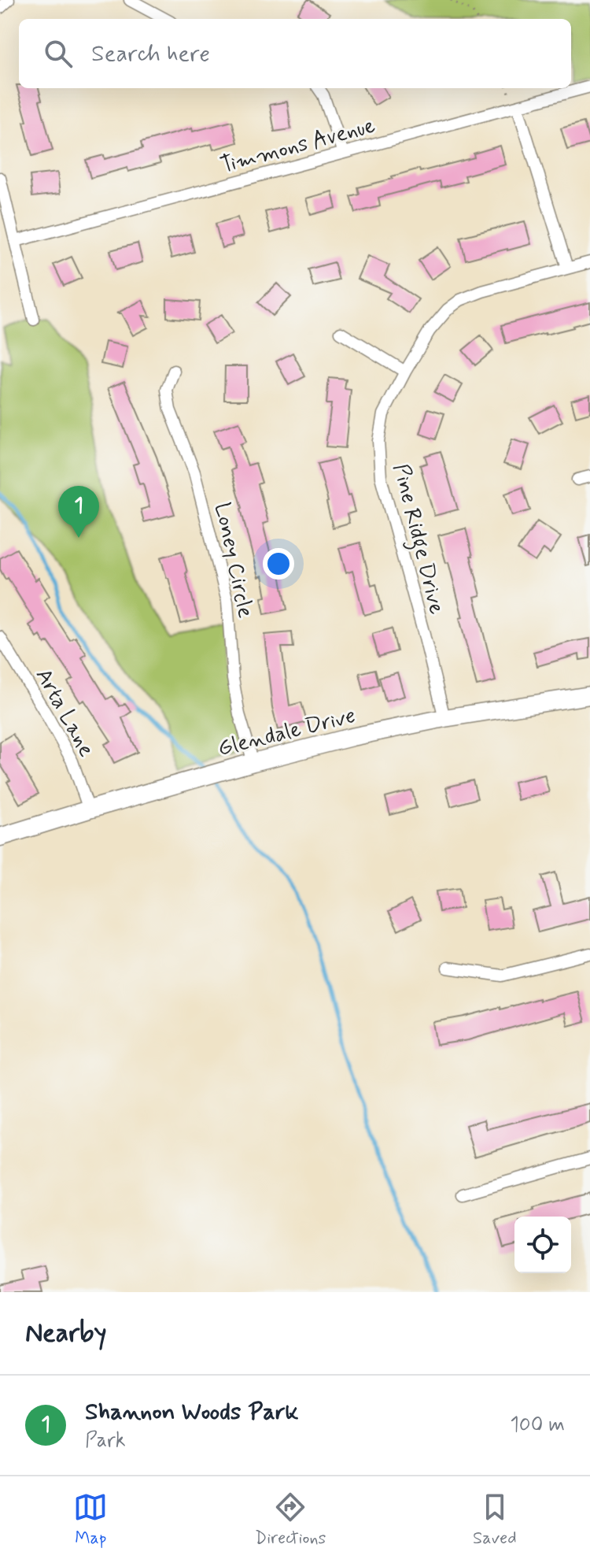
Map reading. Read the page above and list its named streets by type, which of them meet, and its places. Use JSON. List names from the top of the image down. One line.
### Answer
{"streets":{"street":["Timmons Avenue","Pine Ridge Drive","Loney Circle","Arta Lane","Glendale Drive"]},"crossings":[["Pine Ridge Drive","Glendale Drive"],["Loney Circle","Glendale Drive"],["Arta Lane","Glendale Drive"]],"page":{"search":"Search here","pins":"1","heading":"Nearby","list":[{"mark":"1","name":"Shannon Woods Park","note":"Park","value":"100 m"}],"nav":["Map","Directions","Saved"]}}
